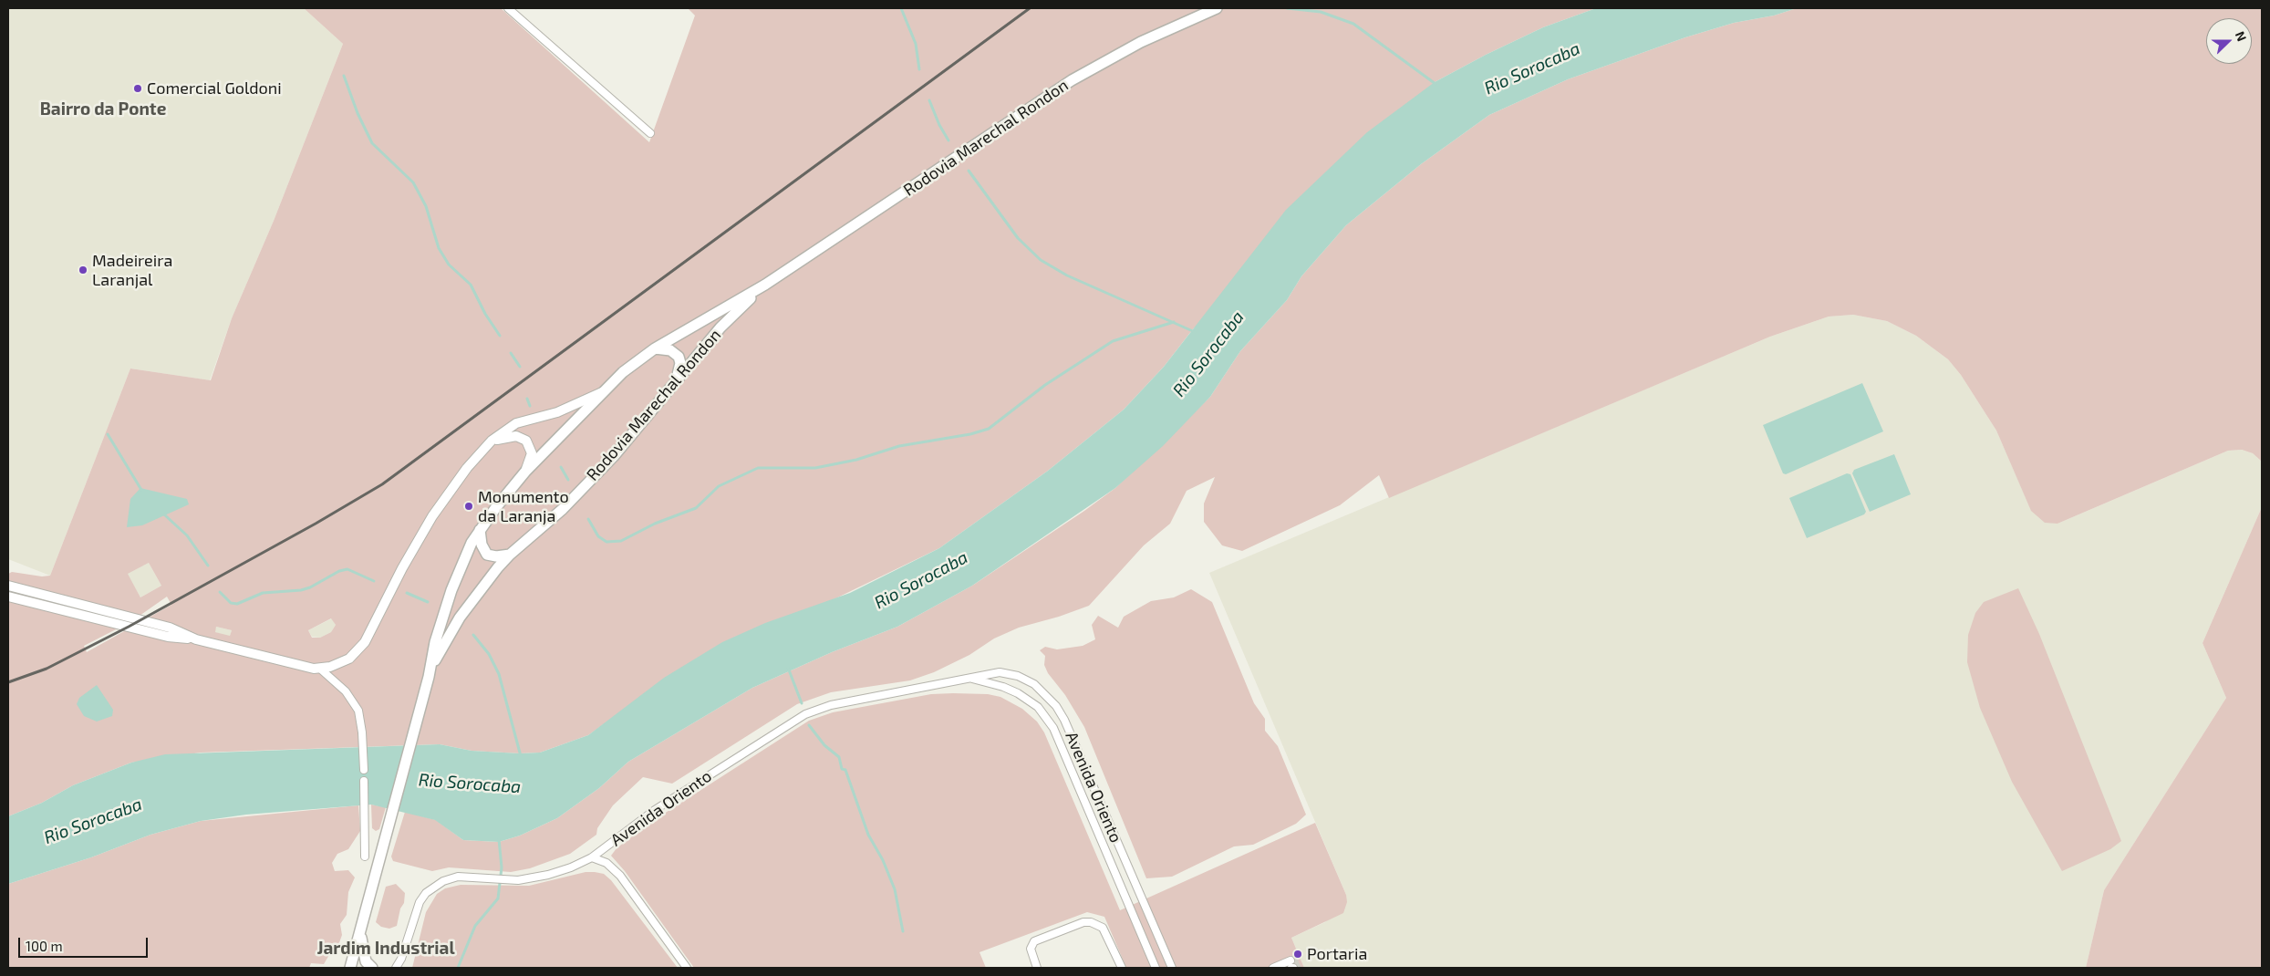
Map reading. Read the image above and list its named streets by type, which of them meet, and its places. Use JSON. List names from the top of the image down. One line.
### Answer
{"streets":{"main road":["Rodovia Marechal Rondon"],"street":["Avenida Oriento"]},"districts":["Bairro da Ponte","Jardim Industrial"],"water":["Rio Sorocaba"],"places":["Comercial Goldoni","Madeireira Laranjal","Monumento da Laranja","Portaria"],"scale_bar":"100 m","north":"right"}
